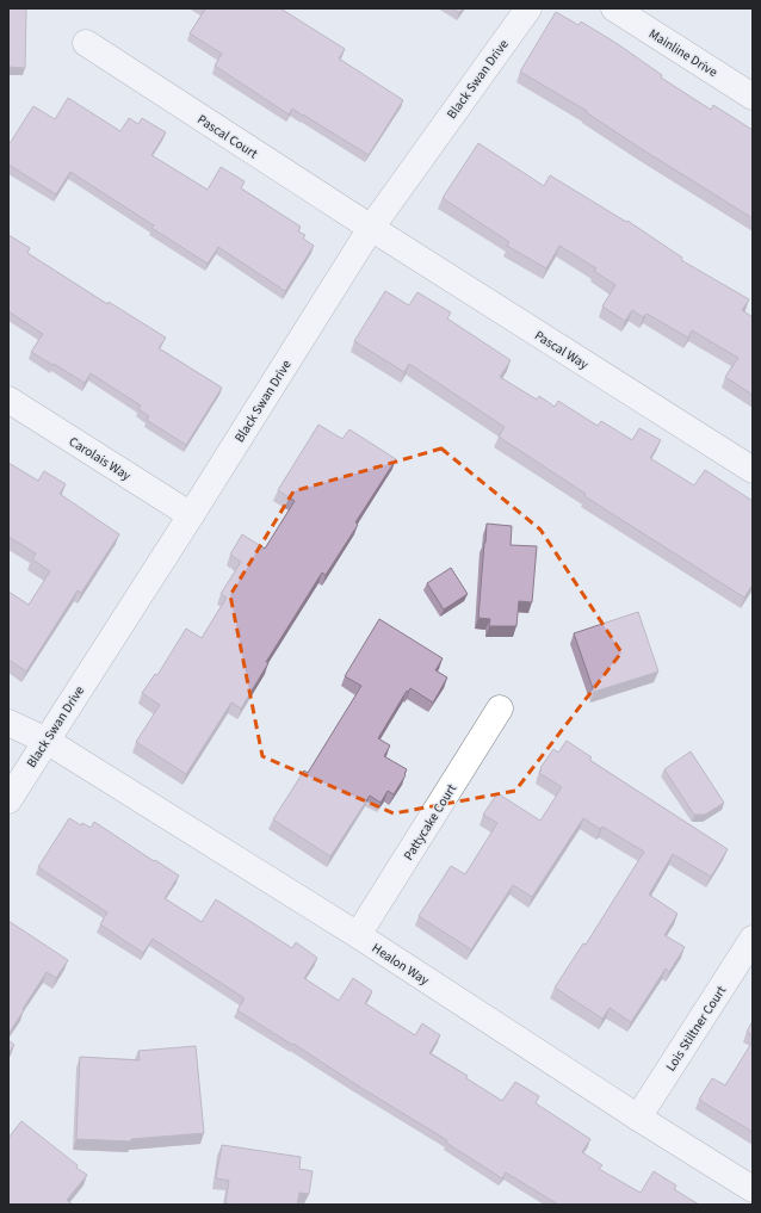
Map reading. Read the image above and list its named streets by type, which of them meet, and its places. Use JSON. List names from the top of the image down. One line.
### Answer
{"streets":{"street":["Mainline Drive","Black Swan Drive","Pascal Court","Pascal Way","Carolais Way","Pattycake Court","Healon Way","Lois Stiltner Court"]},"crossings":[["Black Swan Drive","Pascal Court"],["Black Swan Drive","Pascal Way"],["Black Swan Drive","Carolais Way"],["Black Swan Drive","Healon Way"],["Pascal Court","Pascal Way"],["Pattycake Court","Healon Way"],["Healon Way","Lois Stiltner Court"]]}
